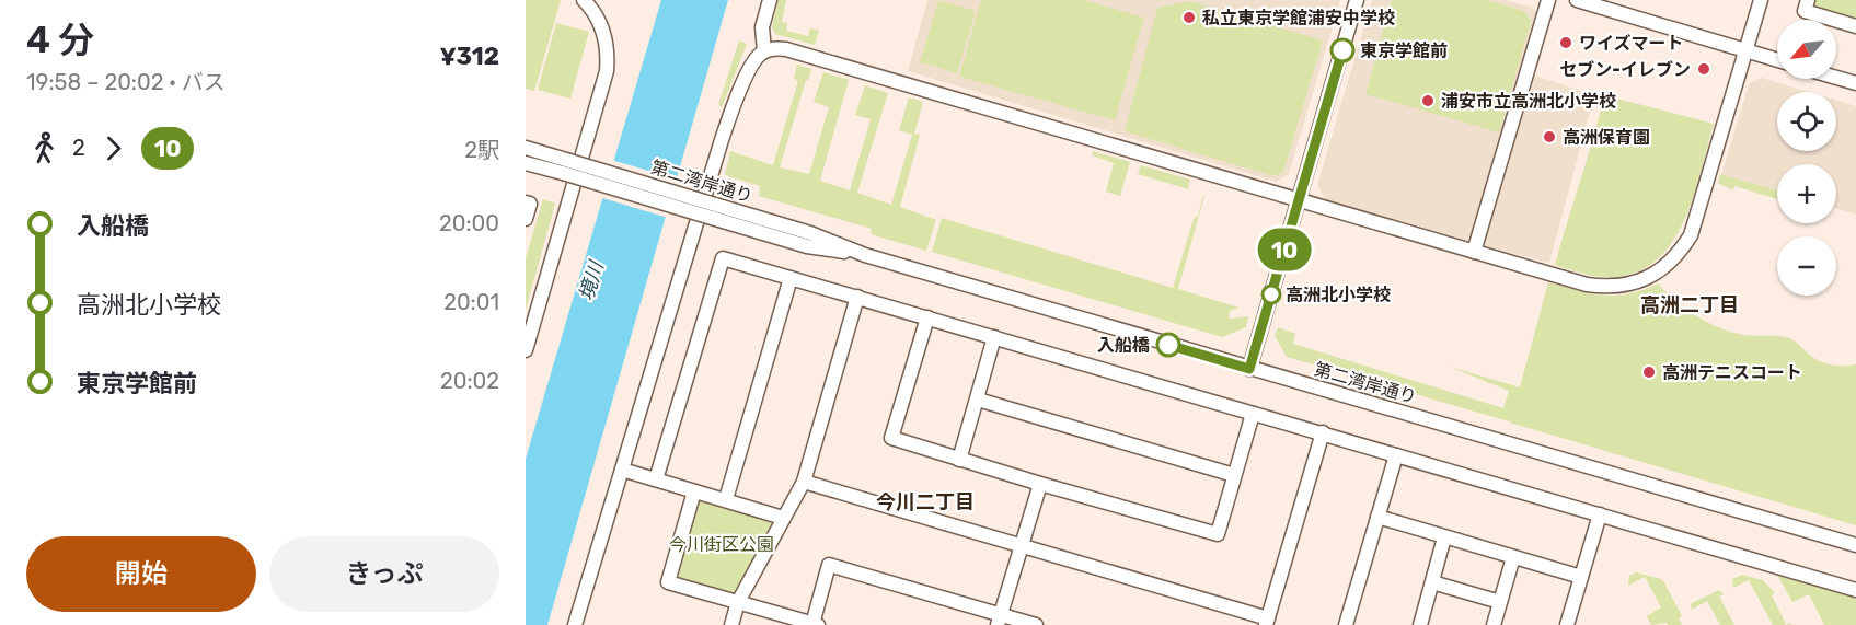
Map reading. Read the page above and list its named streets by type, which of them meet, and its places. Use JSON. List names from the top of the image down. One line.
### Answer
{"streets":{"street":["第二湾岸通り"]},"districts":["高洲二丁目","今川二丁目"],"water":["境川"],"parks":["今川街区公園"],"places":["私立東京学館浦安中学校","ワイズマート","東京学館前","セブン-イレブン","浦安市立高洲北小学校","高洲保育園","高洲北小学校","入船橋","高洲テニスコート"],"lines":["bus line 10"],"north":"bottom left","page":{"heading":["4 分","19:58 – 20:02 · バス","¥312"],"on_map":"10","map_buttons":["+","−"],"legs":["2","10","2駅"],"list":[{"name":"入船橋","value":"20:00"},{"name":"高洲北小学校","value":"20:01"},{"name":"東京学館前","value":"20:02"}],"buttons":["開始","きっぷ"]}}
